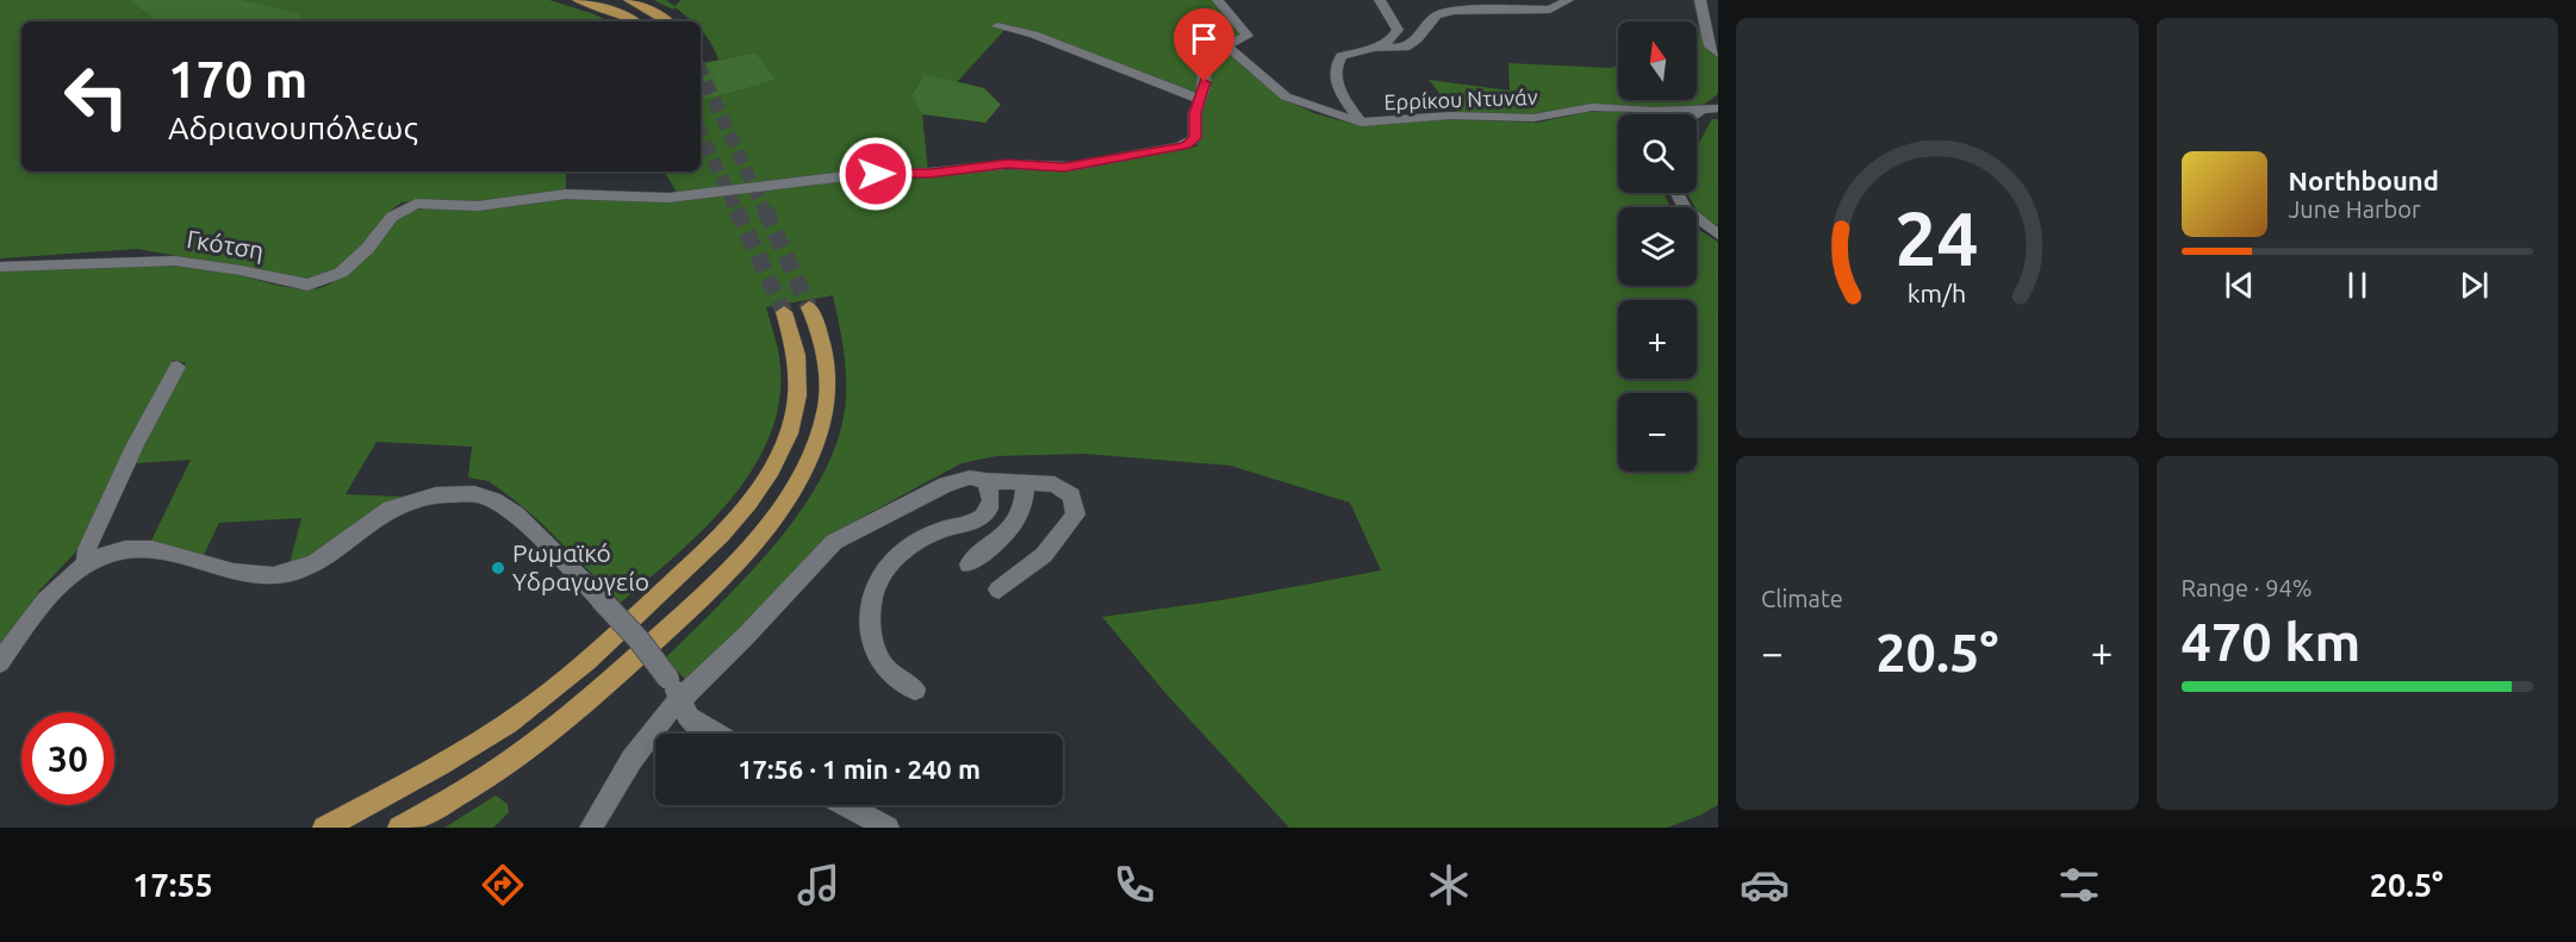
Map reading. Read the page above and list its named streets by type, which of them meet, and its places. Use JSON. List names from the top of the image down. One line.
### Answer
{"streets":{"street":["Ερρίκου Ντυνάν","Γκότση"]},"places":["Ρωμαϊκό Υδραγωγείο"],"north":"top","page":{"map_buttons":["+","−"],"turn":["170 m","Αδριανουπόλεως"],"song":["Northbound","June Harbor"],"tile":["Climate",["Range · 94%","470 km"]],"heat":["−","20.5°","+"],"limit":"30","trip":"17:56 · 1 min · 240 m","tabs":["17:55","20.5°"],"gauge":["24","km/h"]}}
